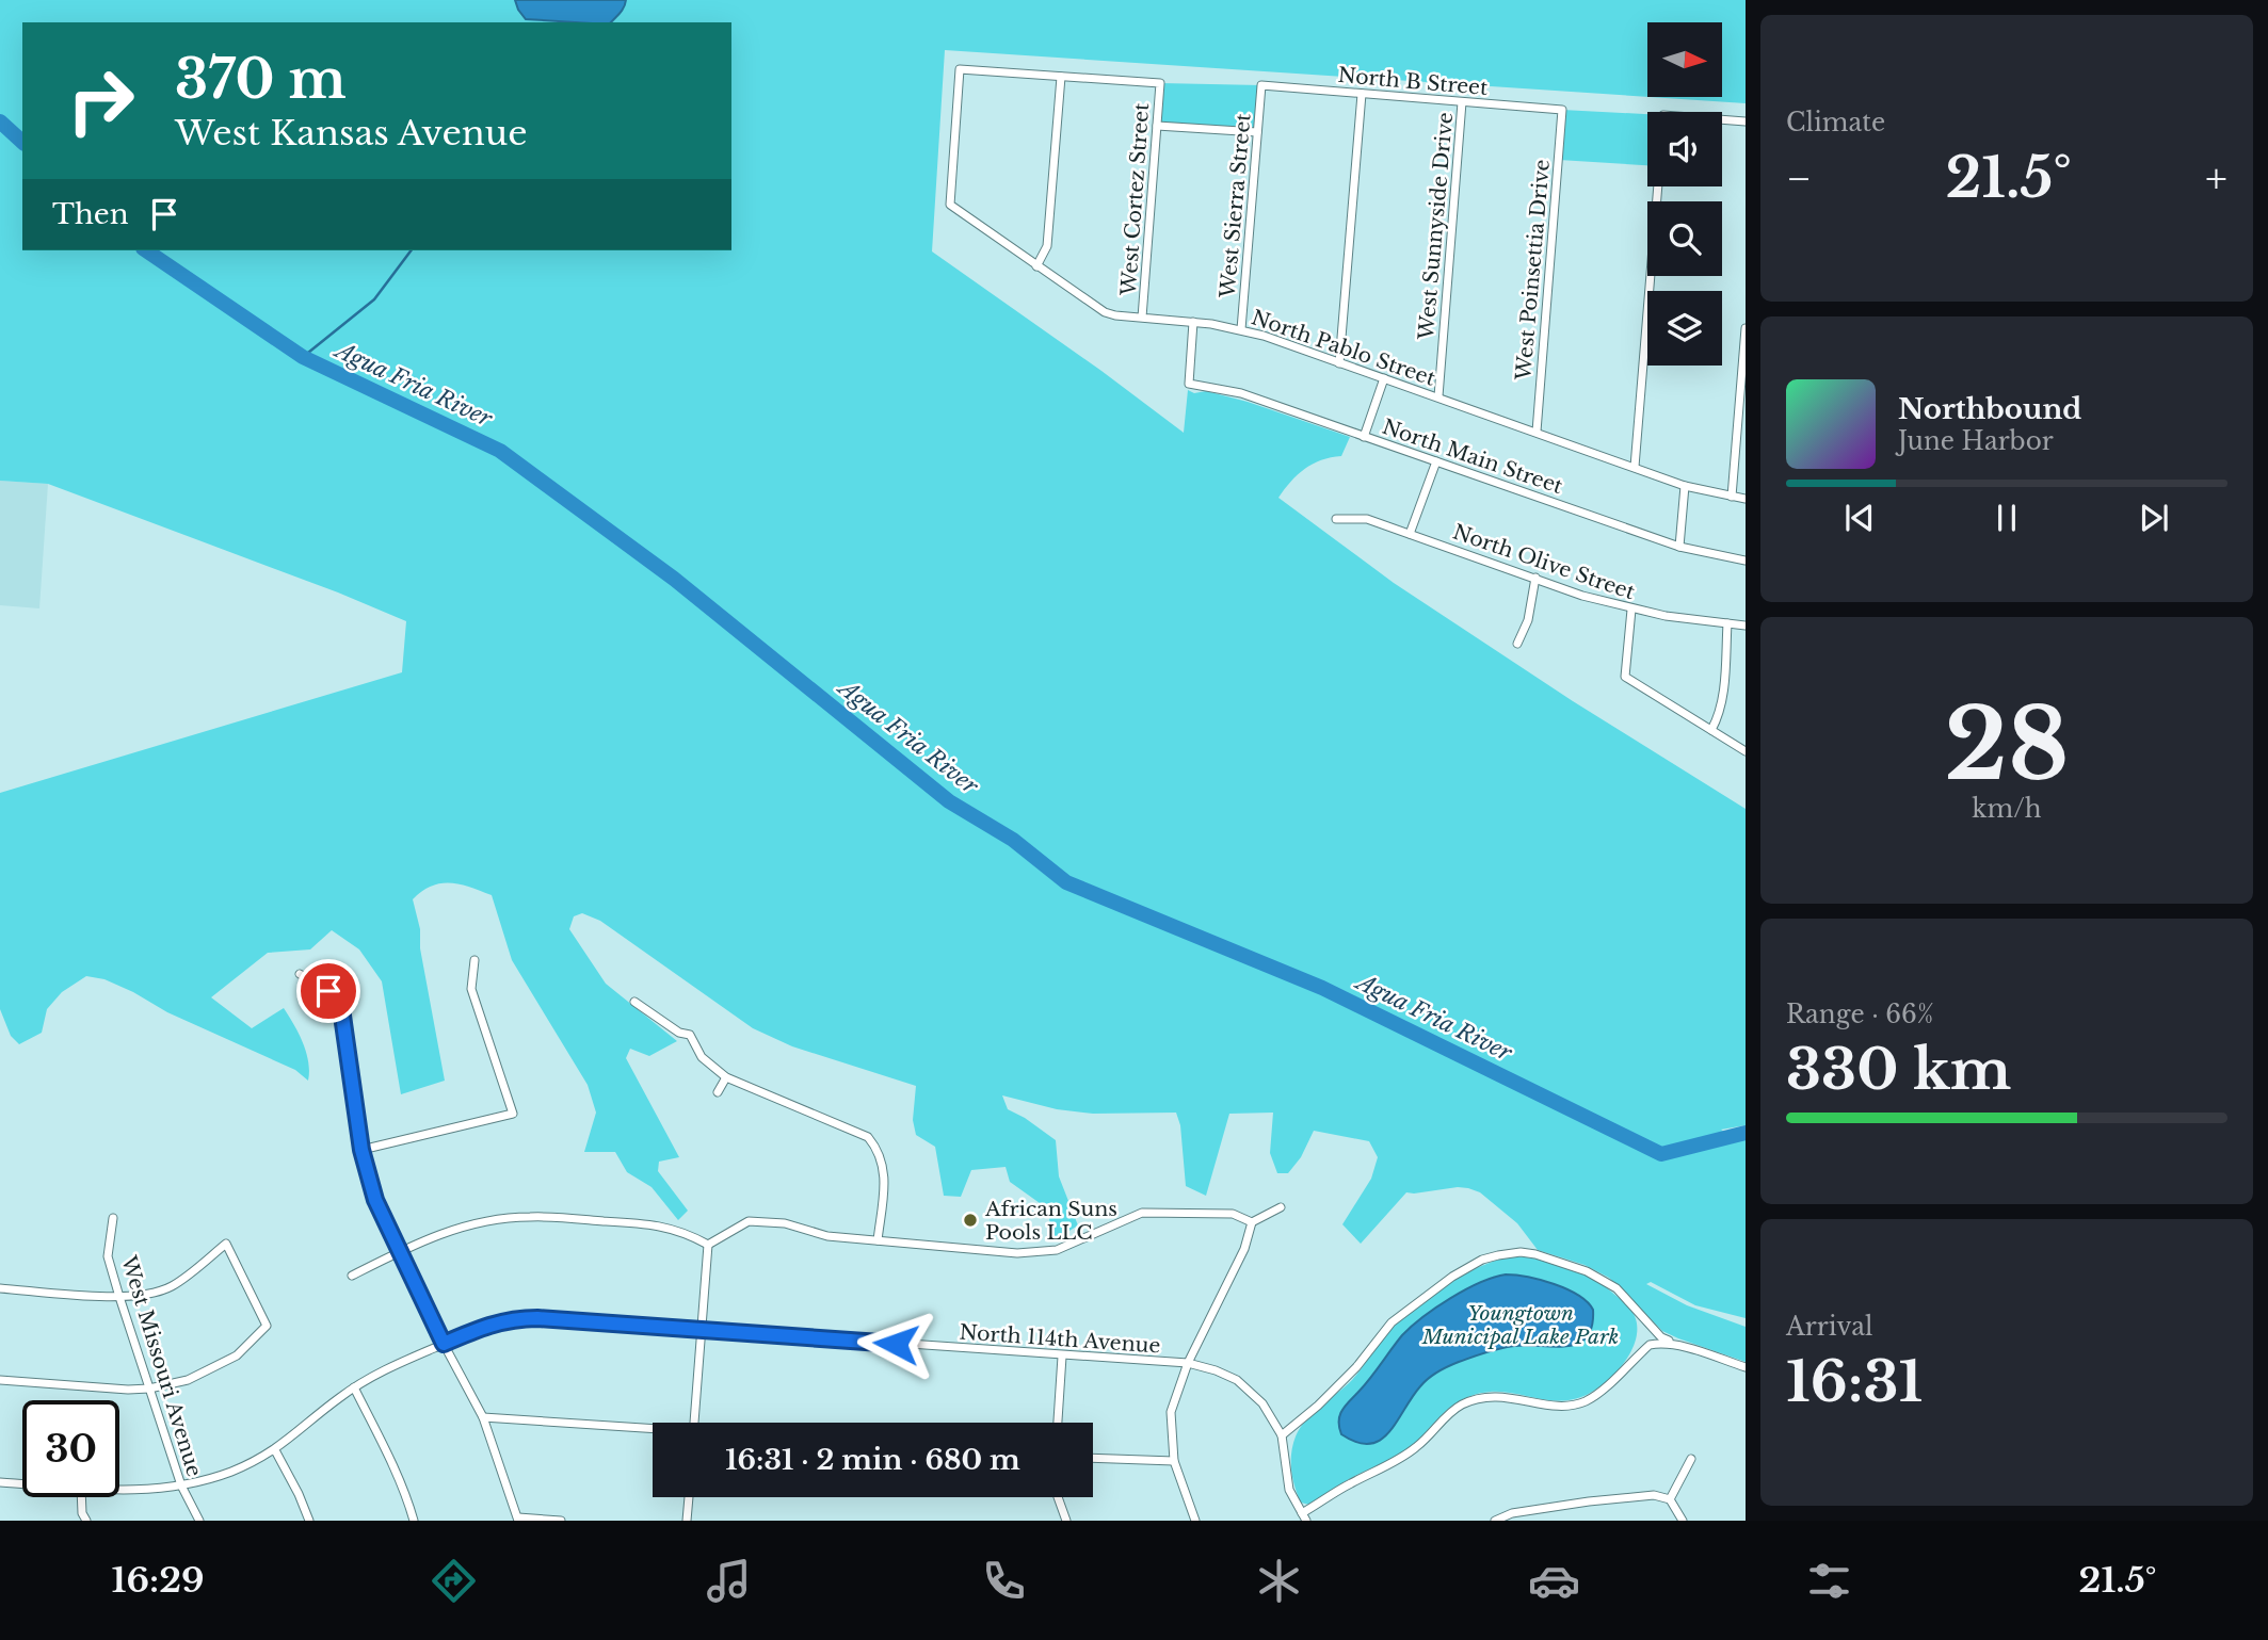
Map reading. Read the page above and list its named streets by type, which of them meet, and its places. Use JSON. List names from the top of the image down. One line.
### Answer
{"streets":{"street":["North B Street","West Cortez Street","West Sierra Street","West Sunnyside Drive","West Poinsettia Drive","North Pablo Street","North Main Street","North Olive Street","North 114th Avenue","West Missouri Avenue"]},"crossings":[["North B Street","West Sierra Street"],["North B Street","West Sunnyside Drive"],["North B Street","West Poinsettia Drive"],["West Cortez Street","North Pablo Street"],["West Sierra Street","North Pablo Street"],["West Sunnyside Drive","North Pablo Street"],["West Poinsettia Drive","North Pablo Street"],["North Pablo Street","North Main Street"],["North 114th Avenue","West Missouri Avenue"]],"water":["Agua Fria River"],"parks":["Youngtown Municipal Lake Park"],"places":["African Suns Pools LLC"],"north":"right","page":{"tile":["Climate",["28","km/h"],["Range · 66%","330 km"],["Arrival","16:31"]],"turn":["370 m","West Kansas Avenue"],"heat":["−","21.5°","+"],"then":"Then","song":["Northbound","June Harbor"],"limit":"30","trip":"16:31 · 2 min · 680 m","tabs":["16:29","21.5°"]}}
